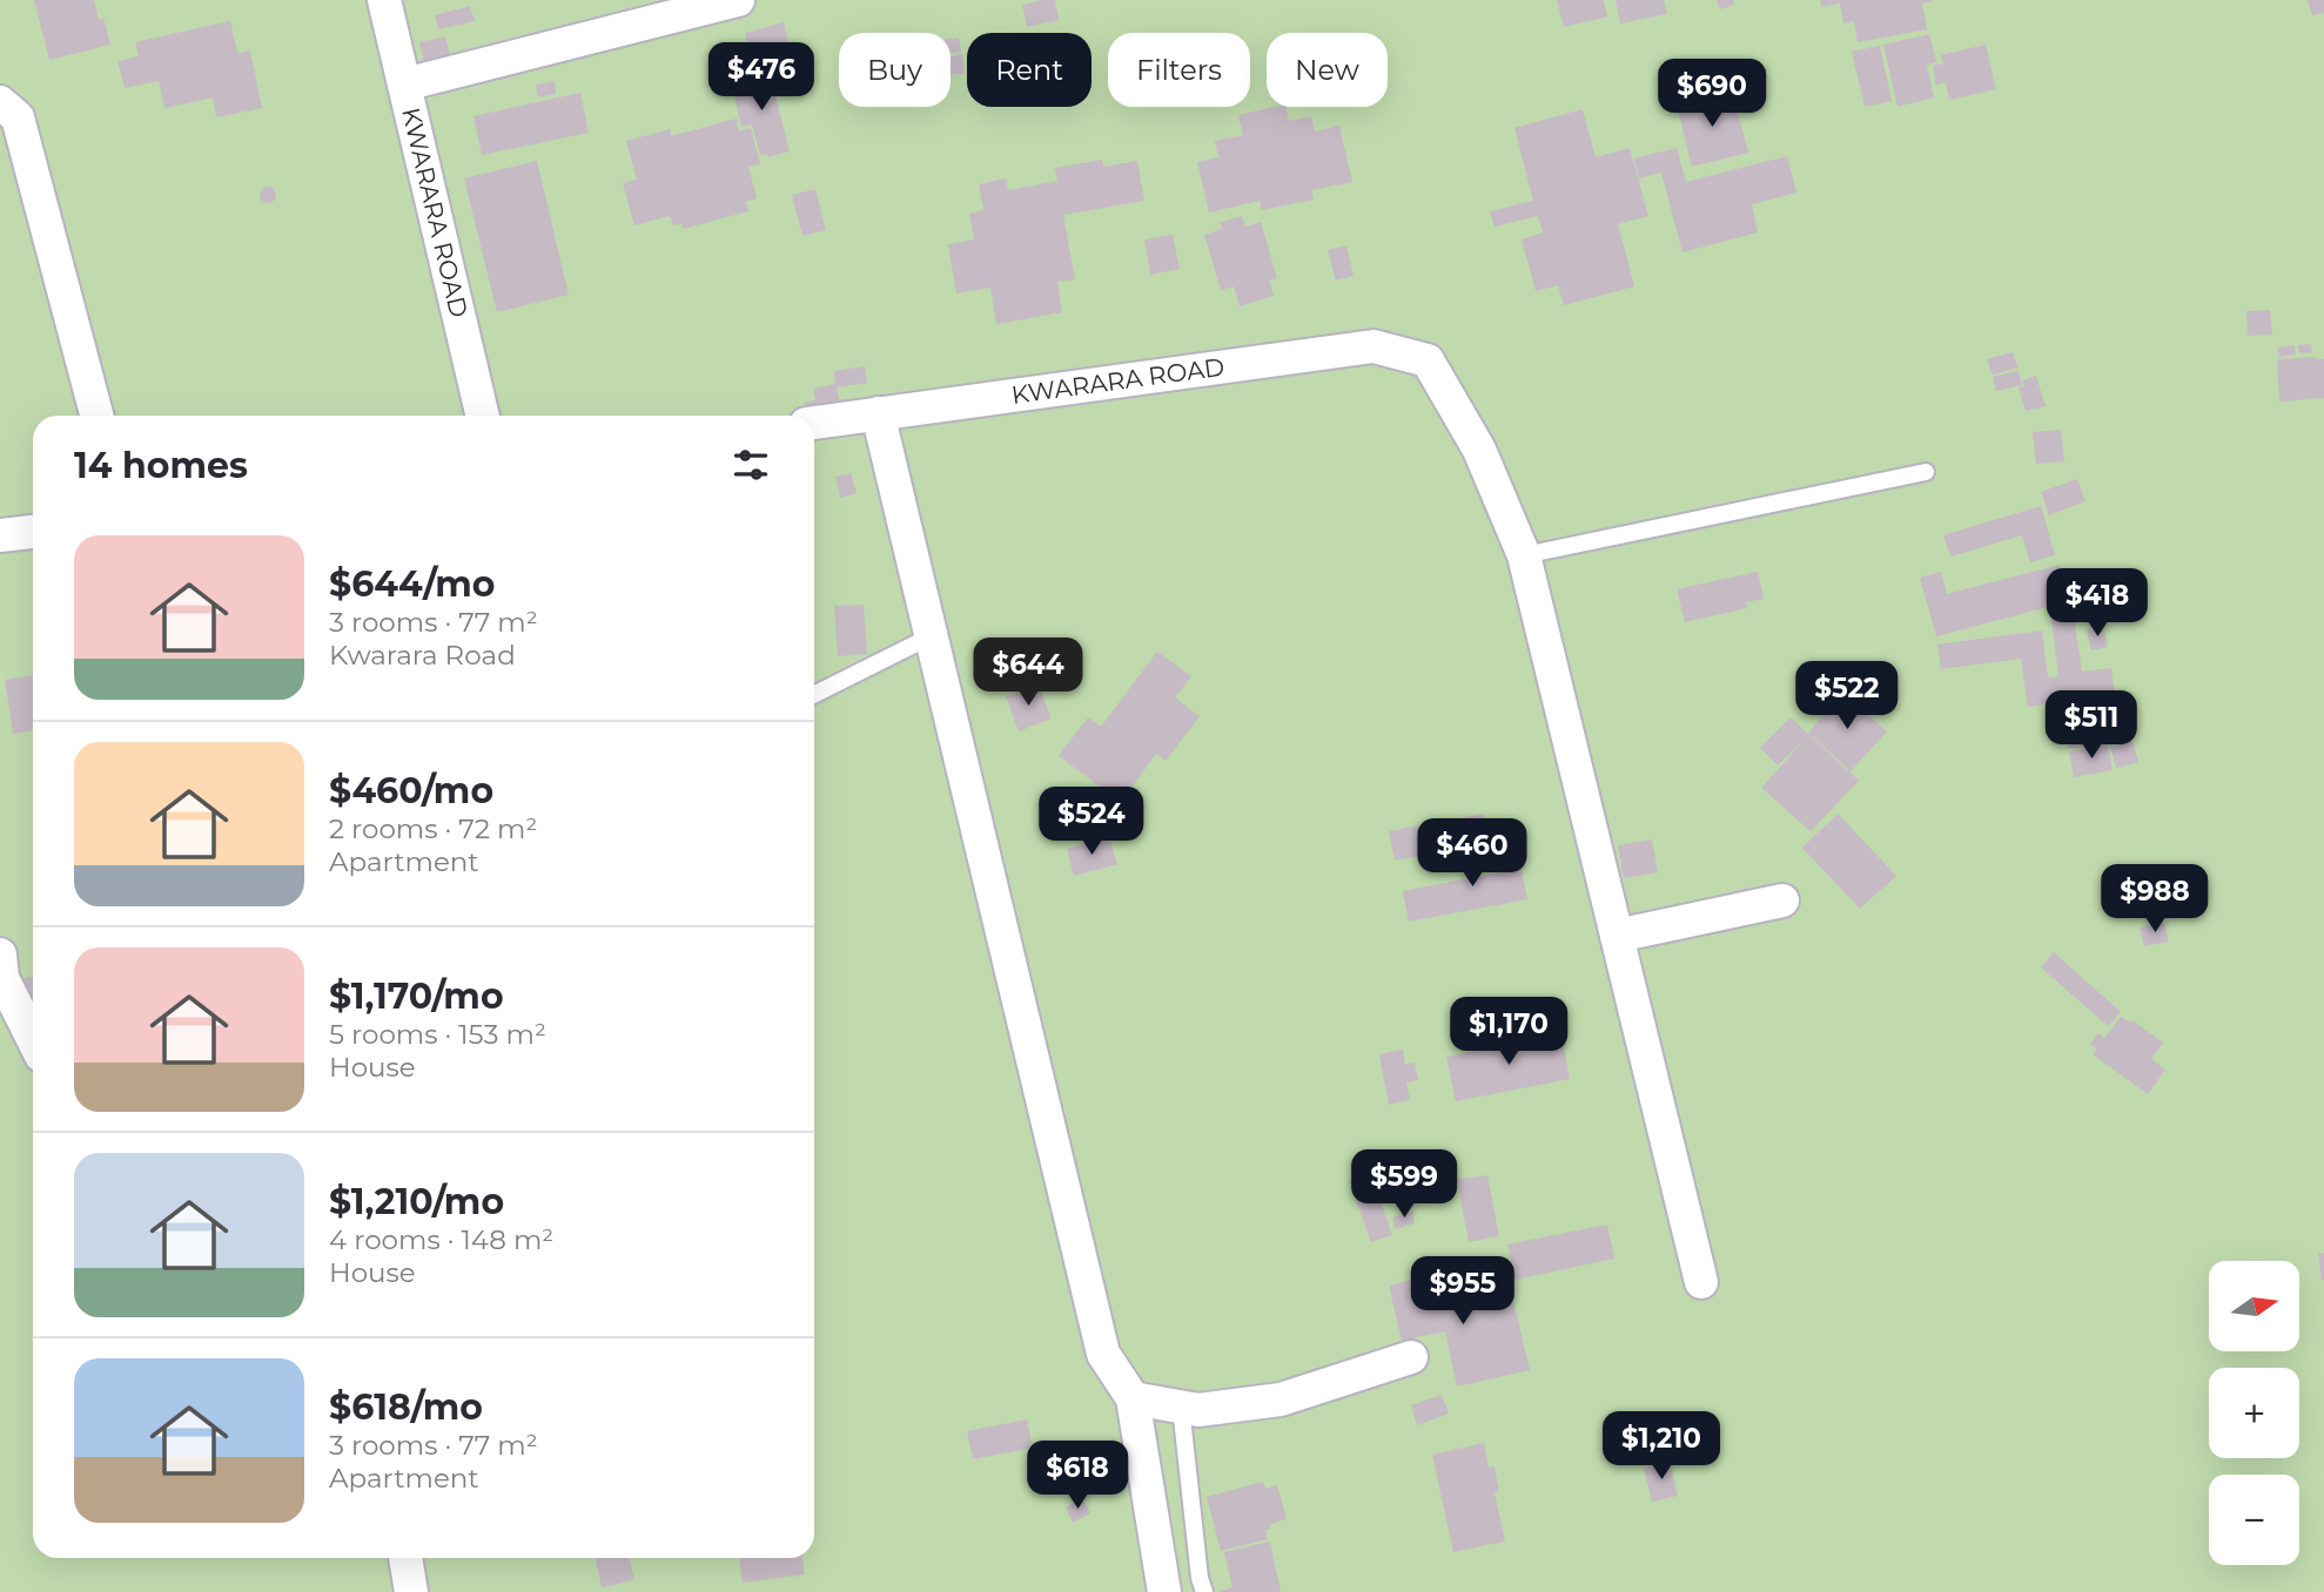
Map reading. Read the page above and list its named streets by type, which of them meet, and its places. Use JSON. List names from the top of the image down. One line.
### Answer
{"streets":{"street":["KWARARA ROAD"]},"north":"right","page":{"chip":["Buy","Rent","Filters","New"],"price":["$476","$690","$418","$644","$522","$511","$524","$460","$988","$1,170","$599","$955","$1,210","$618"],"heading":"14 homes","list":[{"name":"$644/mo","note":"3 rooms · 77 m² · Kwarara Road"},{"name":"$460/mo","note":"2 rooms · 72 m² · Apartment"},{"name":"$1,170/mo","note":"5 rooms · 153 m² · House"},{"name":"$1,210/mo","note":"4 rooms · 148 m² · House"},{"name":"$618/mo","note":"3 rooms · 77 m² · Apartment"}],"map_buttons":["+","−"]}}
